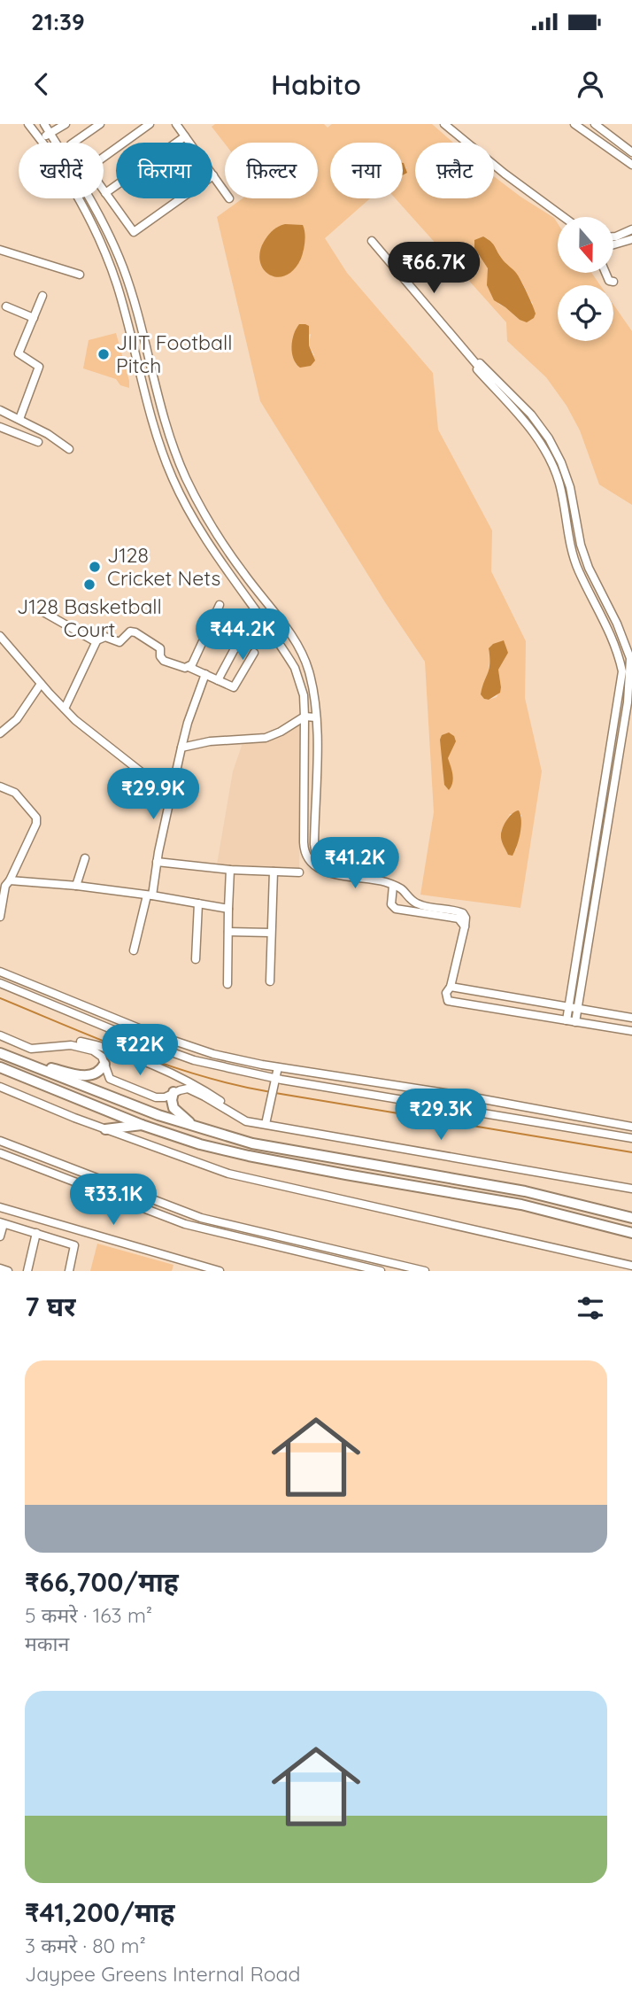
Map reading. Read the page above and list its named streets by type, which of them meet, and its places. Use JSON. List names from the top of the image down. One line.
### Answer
{"places":["JIIT Football Pitch","J128 Cricket Nets","J128 Basketball Court"],"north":"bottom","page":{"status":"21:39","header":"Habito","chip":["खरीदें","किराया","फ़िल्टर","नया","फ़्लैट"],"price":["₹66.7K","₹44.2K","₹29.9K","₹41.2K","₹22K","₹29.3K","₹33.1K"],"heading":"7 घर","list":[{"name":"₹66,700/माह","note":"5 कमरे · 163 m² · मकान"},{"name":"₹41,200/माह","note":"3 कमरे · 80 m² · Jaypee Greens Internal Road"}]}}
